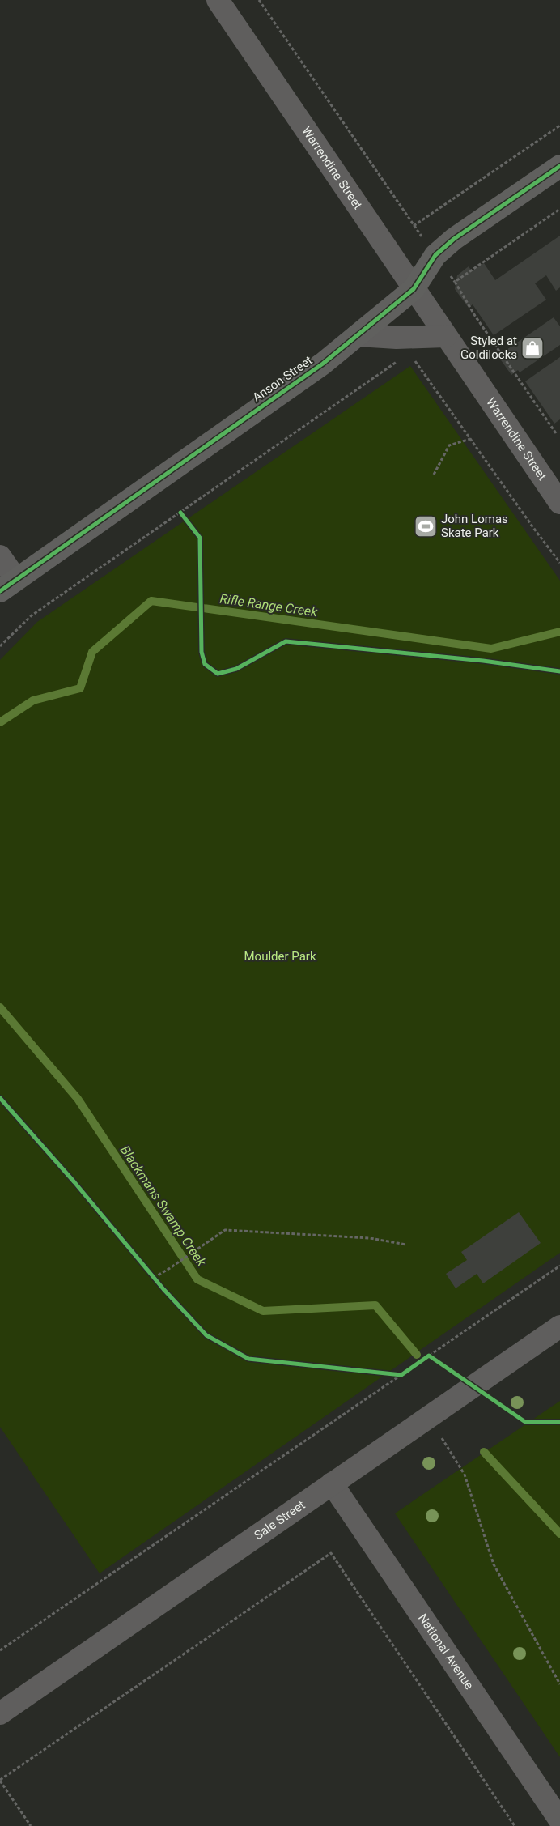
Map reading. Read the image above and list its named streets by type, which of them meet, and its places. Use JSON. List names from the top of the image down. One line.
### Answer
{"streets":{"street":["Warrendine Street","Anson Street","Sale Street","National Avenue"]},"crossings":[["Warrendine Street","Anson Street"],["Sale Street","National Avenue"]],"water":["Rifle Range Creek","Blackmans Swamp Creek"],"parks":["Moulder Park"],"places":{"shop":["Styled at Goldilocks"],"sports":["John Lomas Skate Park"]}}
